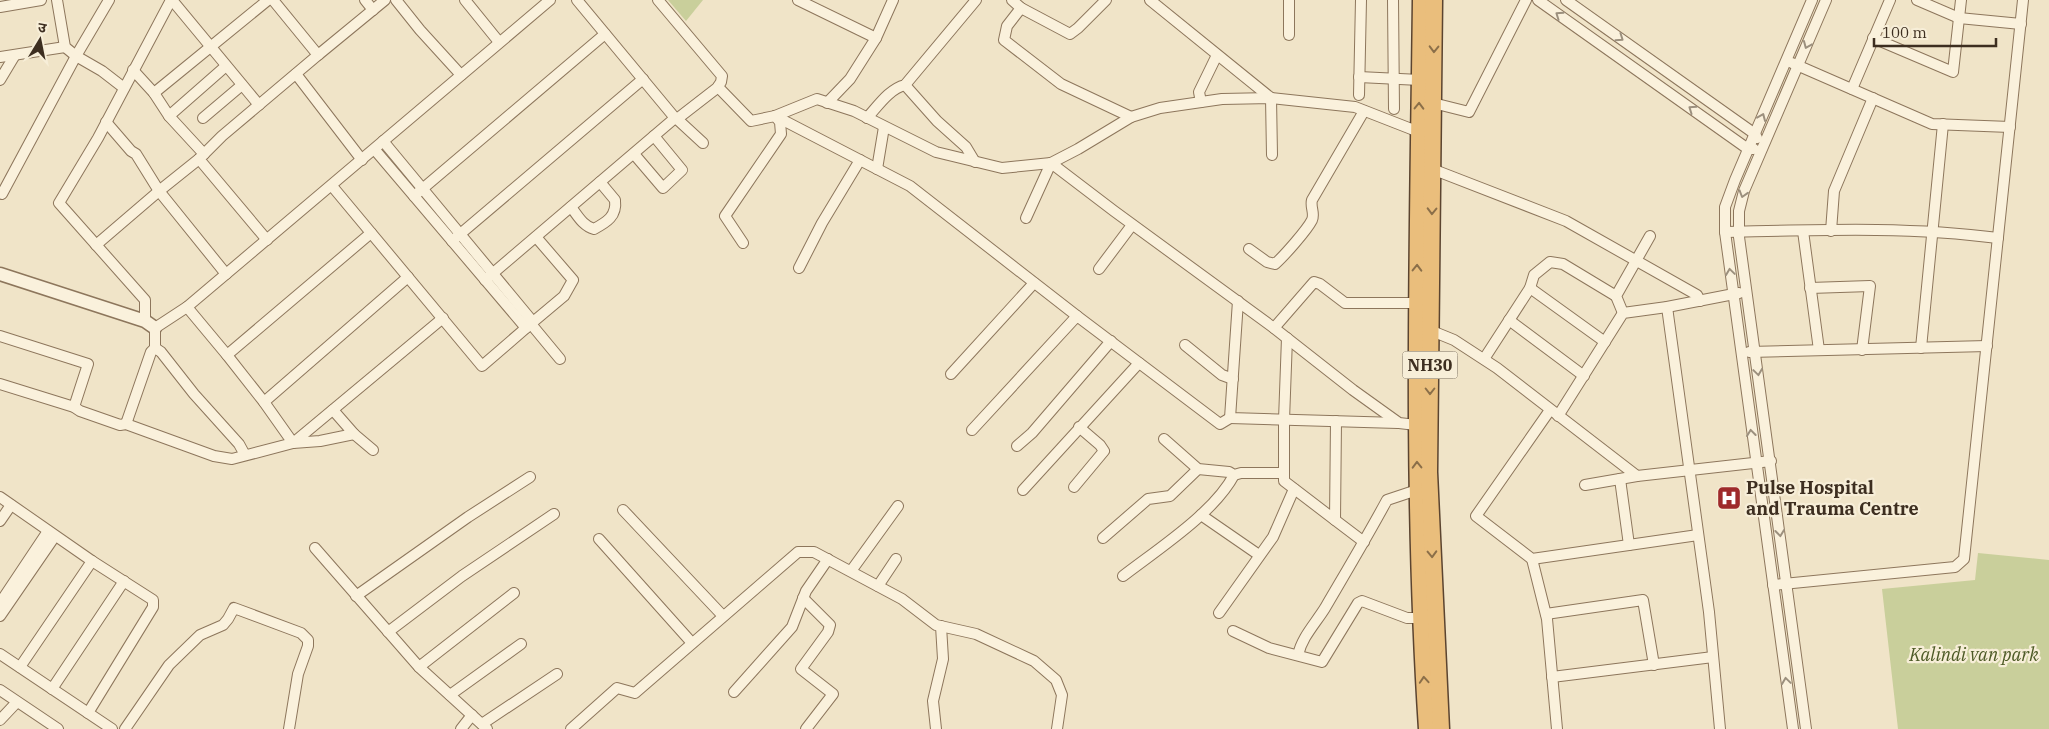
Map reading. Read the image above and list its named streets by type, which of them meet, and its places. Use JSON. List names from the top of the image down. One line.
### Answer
{"streets":{"highway":["NH30"]},"parks":["Kalindi van park"],"places":{"hospital":["Pulse Hospital and Trauma Centre"]},"scale_bar":"100 m","north":"top"}
